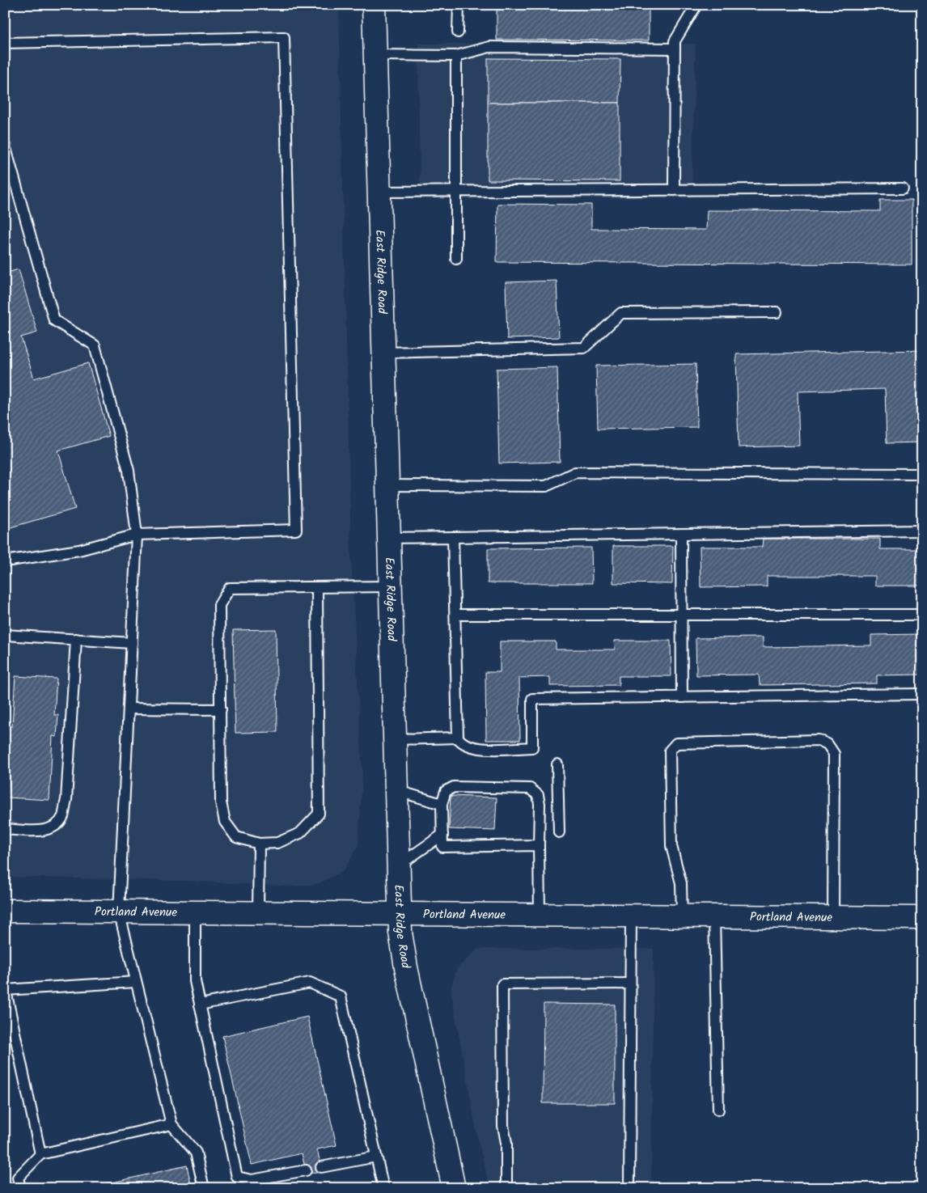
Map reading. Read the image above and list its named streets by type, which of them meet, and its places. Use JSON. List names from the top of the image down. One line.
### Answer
{"streets":{"main road":["East Ridge Road","Portland Avenue"]},"crossings":[["East Ridge Road","Portland Avenue"]]}
